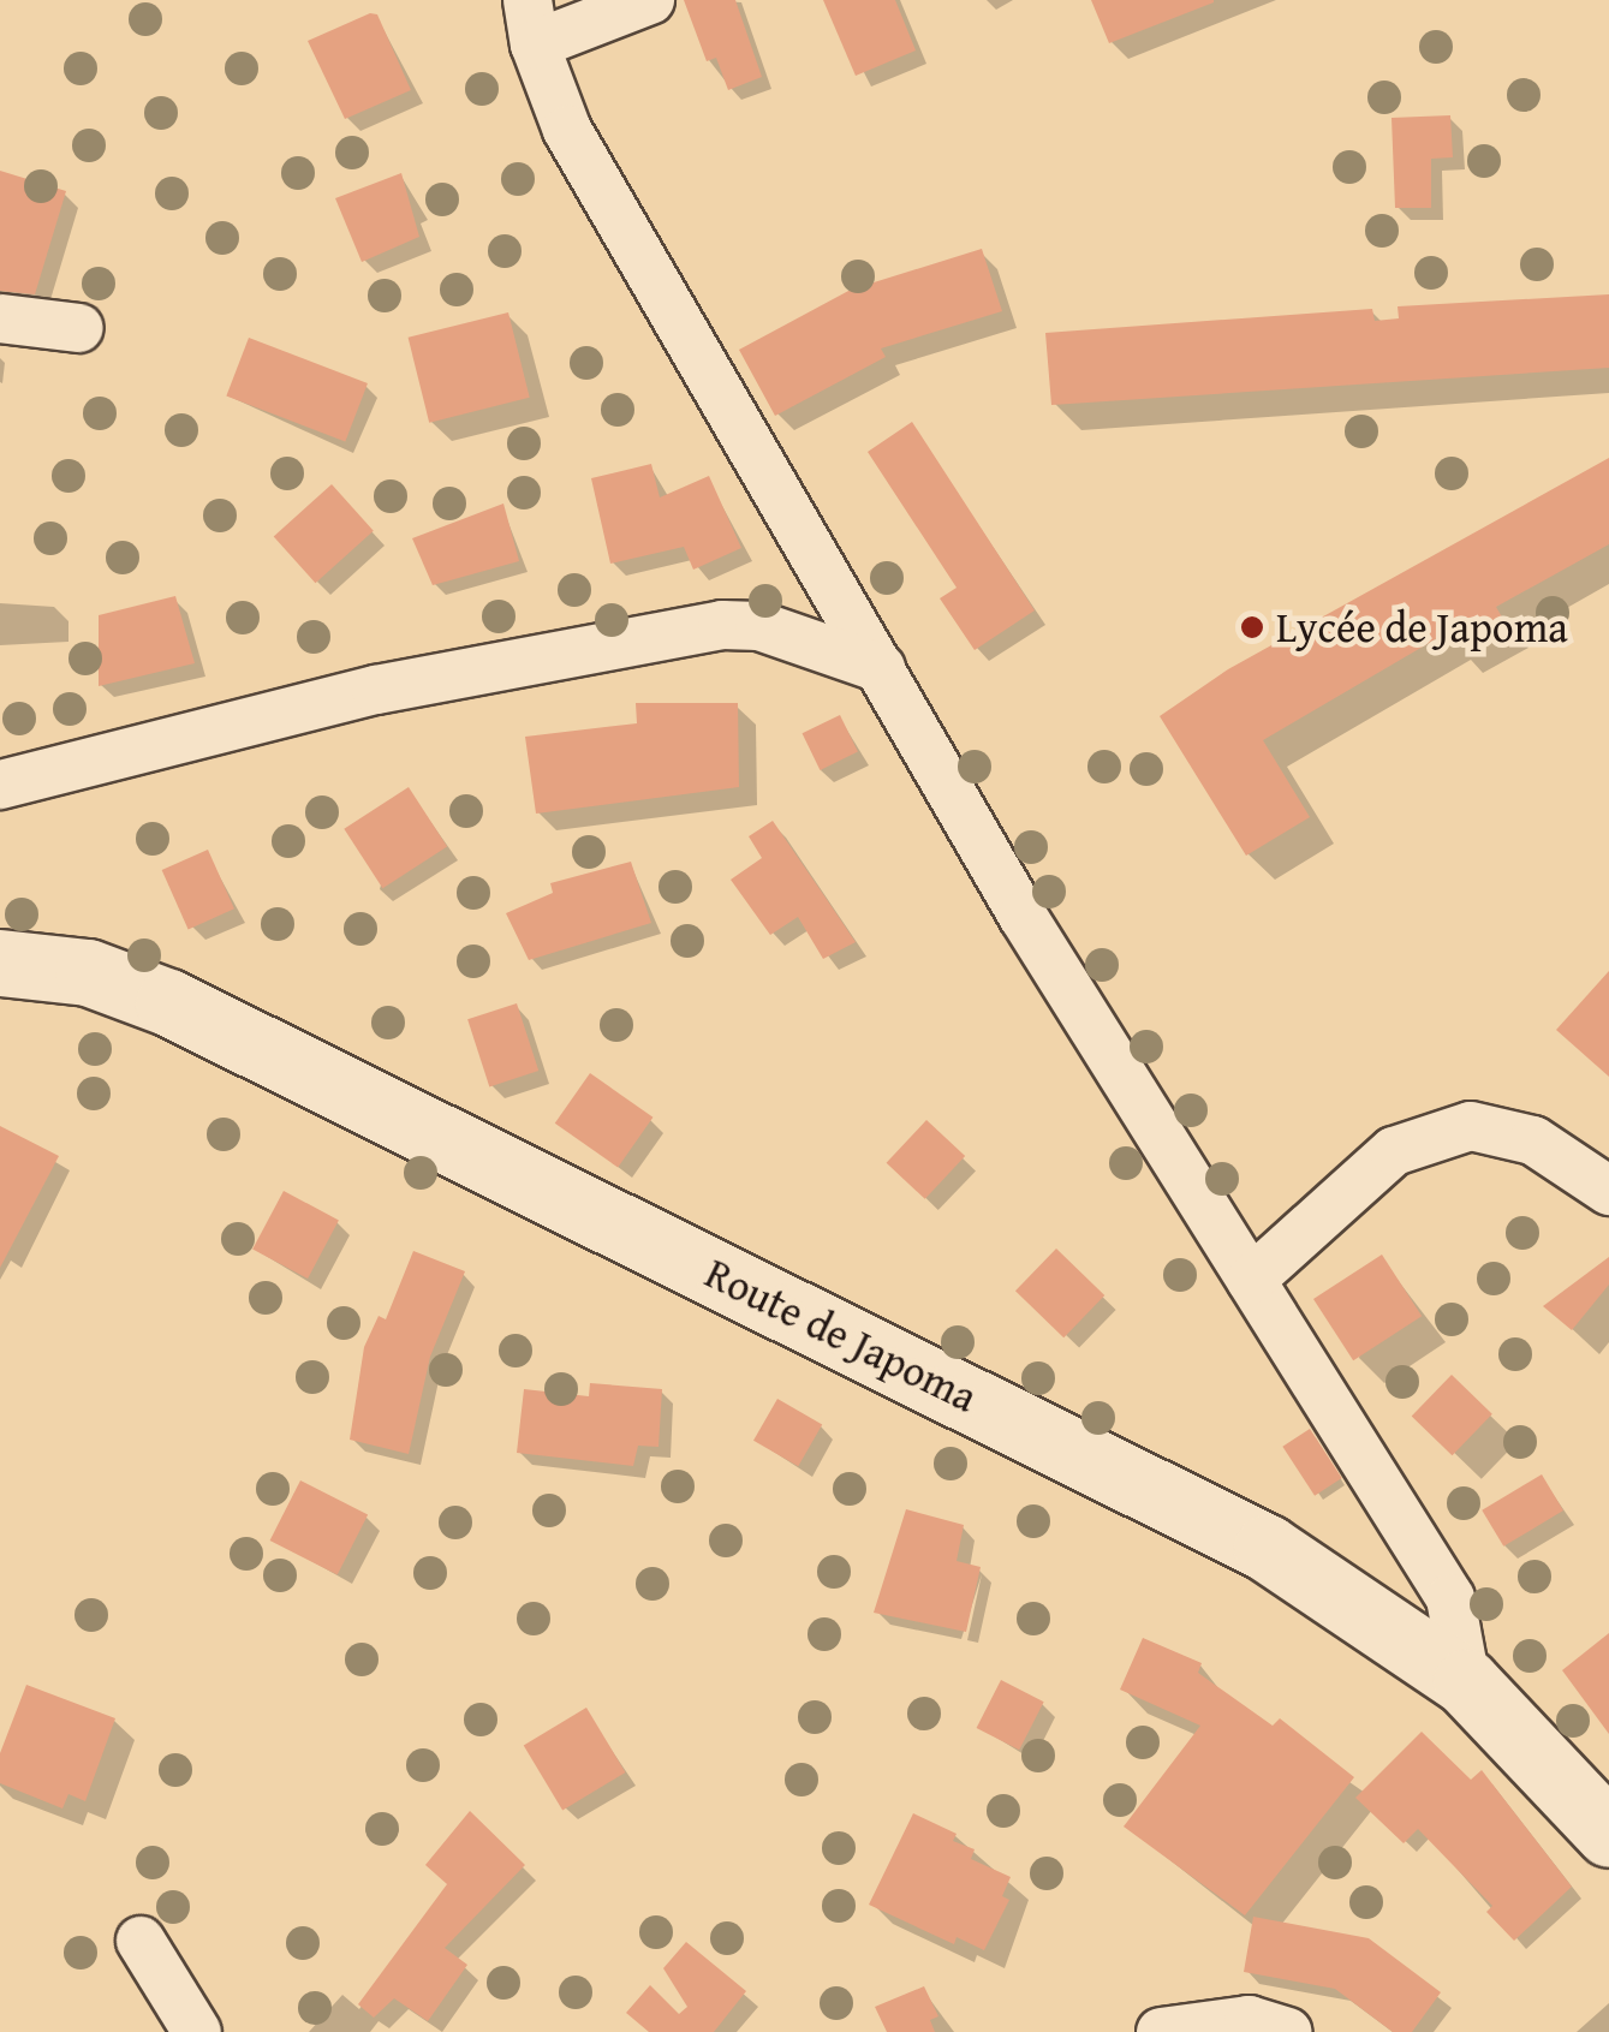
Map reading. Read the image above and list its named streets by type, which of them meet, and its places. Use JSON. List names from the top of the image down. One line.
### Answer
{"streets":{"street":["Route de Japoma"]},"places":["Lycée de Japoma"]}
